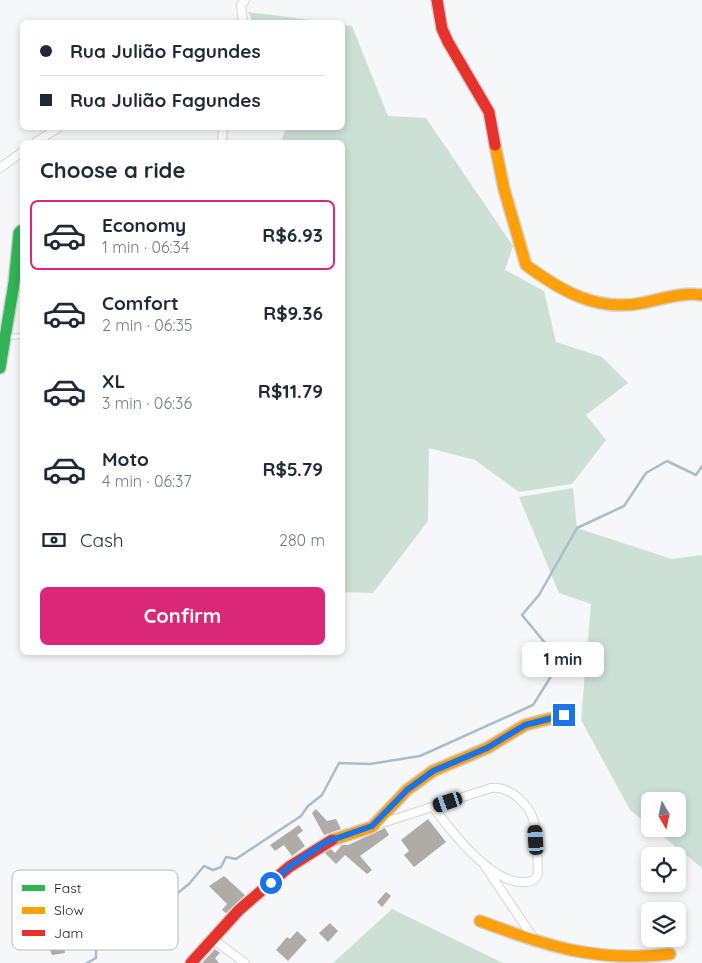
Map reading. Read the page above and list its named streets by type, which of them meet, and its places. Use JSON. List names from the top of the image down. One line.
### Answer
{"legend":["Fast","Slow","Jam"],"north":"bottom","page":{"banner":["Rua Julião Fagundes","Rua Julião Fagundes"],"heading":"Choose a ride","list":[{"name":"Economy","note":"1 min · 06:34","value":"R$6.93"},{"name":"Comfort","note":"2 min · 06:35","value":"R$9.36"},{"name":"XL","note":"3 min · 06:36","value":"R$11.79"},{"name":"Moto","note":"4 min · 06:37","value":"R$5.79"}],"pay":["Cash","280 m"],"buttons":"Confirm","bubble":"1 min"}}
